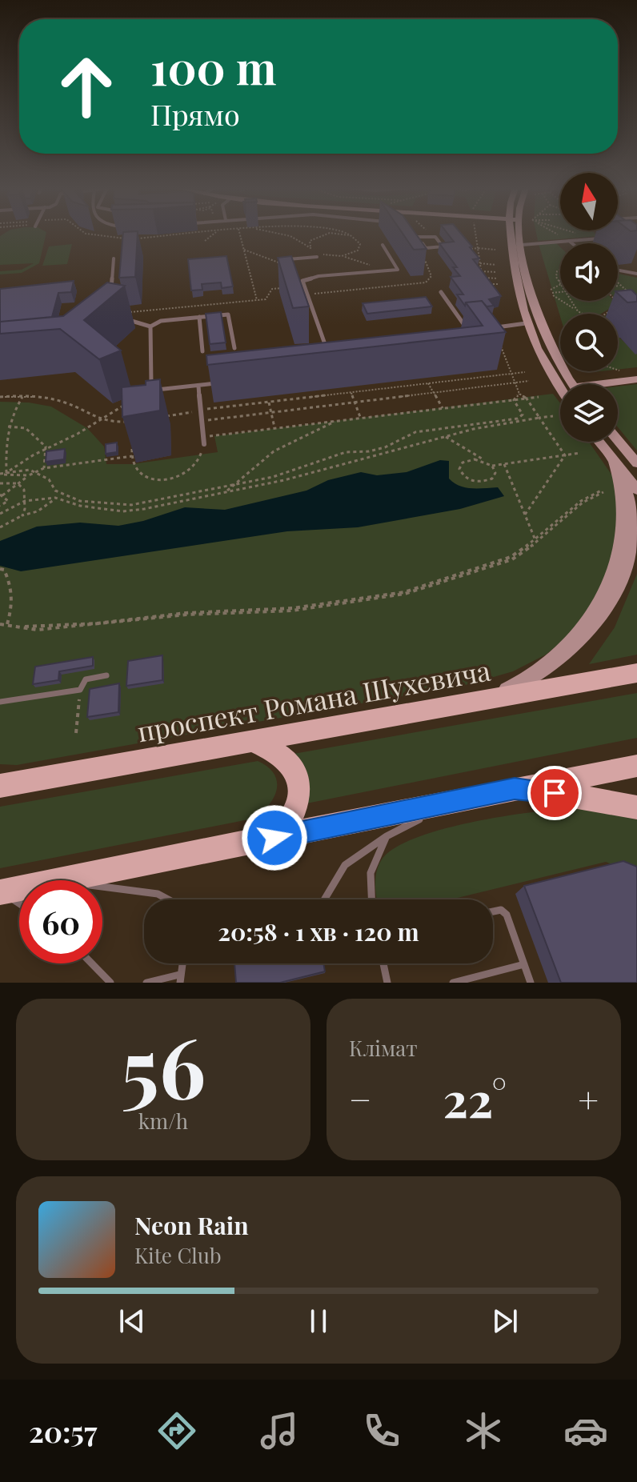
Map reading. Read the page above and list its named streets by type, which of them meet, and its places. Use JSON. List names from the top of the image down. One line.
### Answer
{"streets":{"main road":["проспект Романа Шухевича"]},"north":"top","page":{"turn":["100 m","Прямо"],"limit":"60","trip":"20:58 · 1 хв · 120 m","tile":[["56","km/h"],"Клімат"],"heat":["−","22°","+"],"song":["Neon Rain","Kite Club"],"tabs":"20:57"}}
